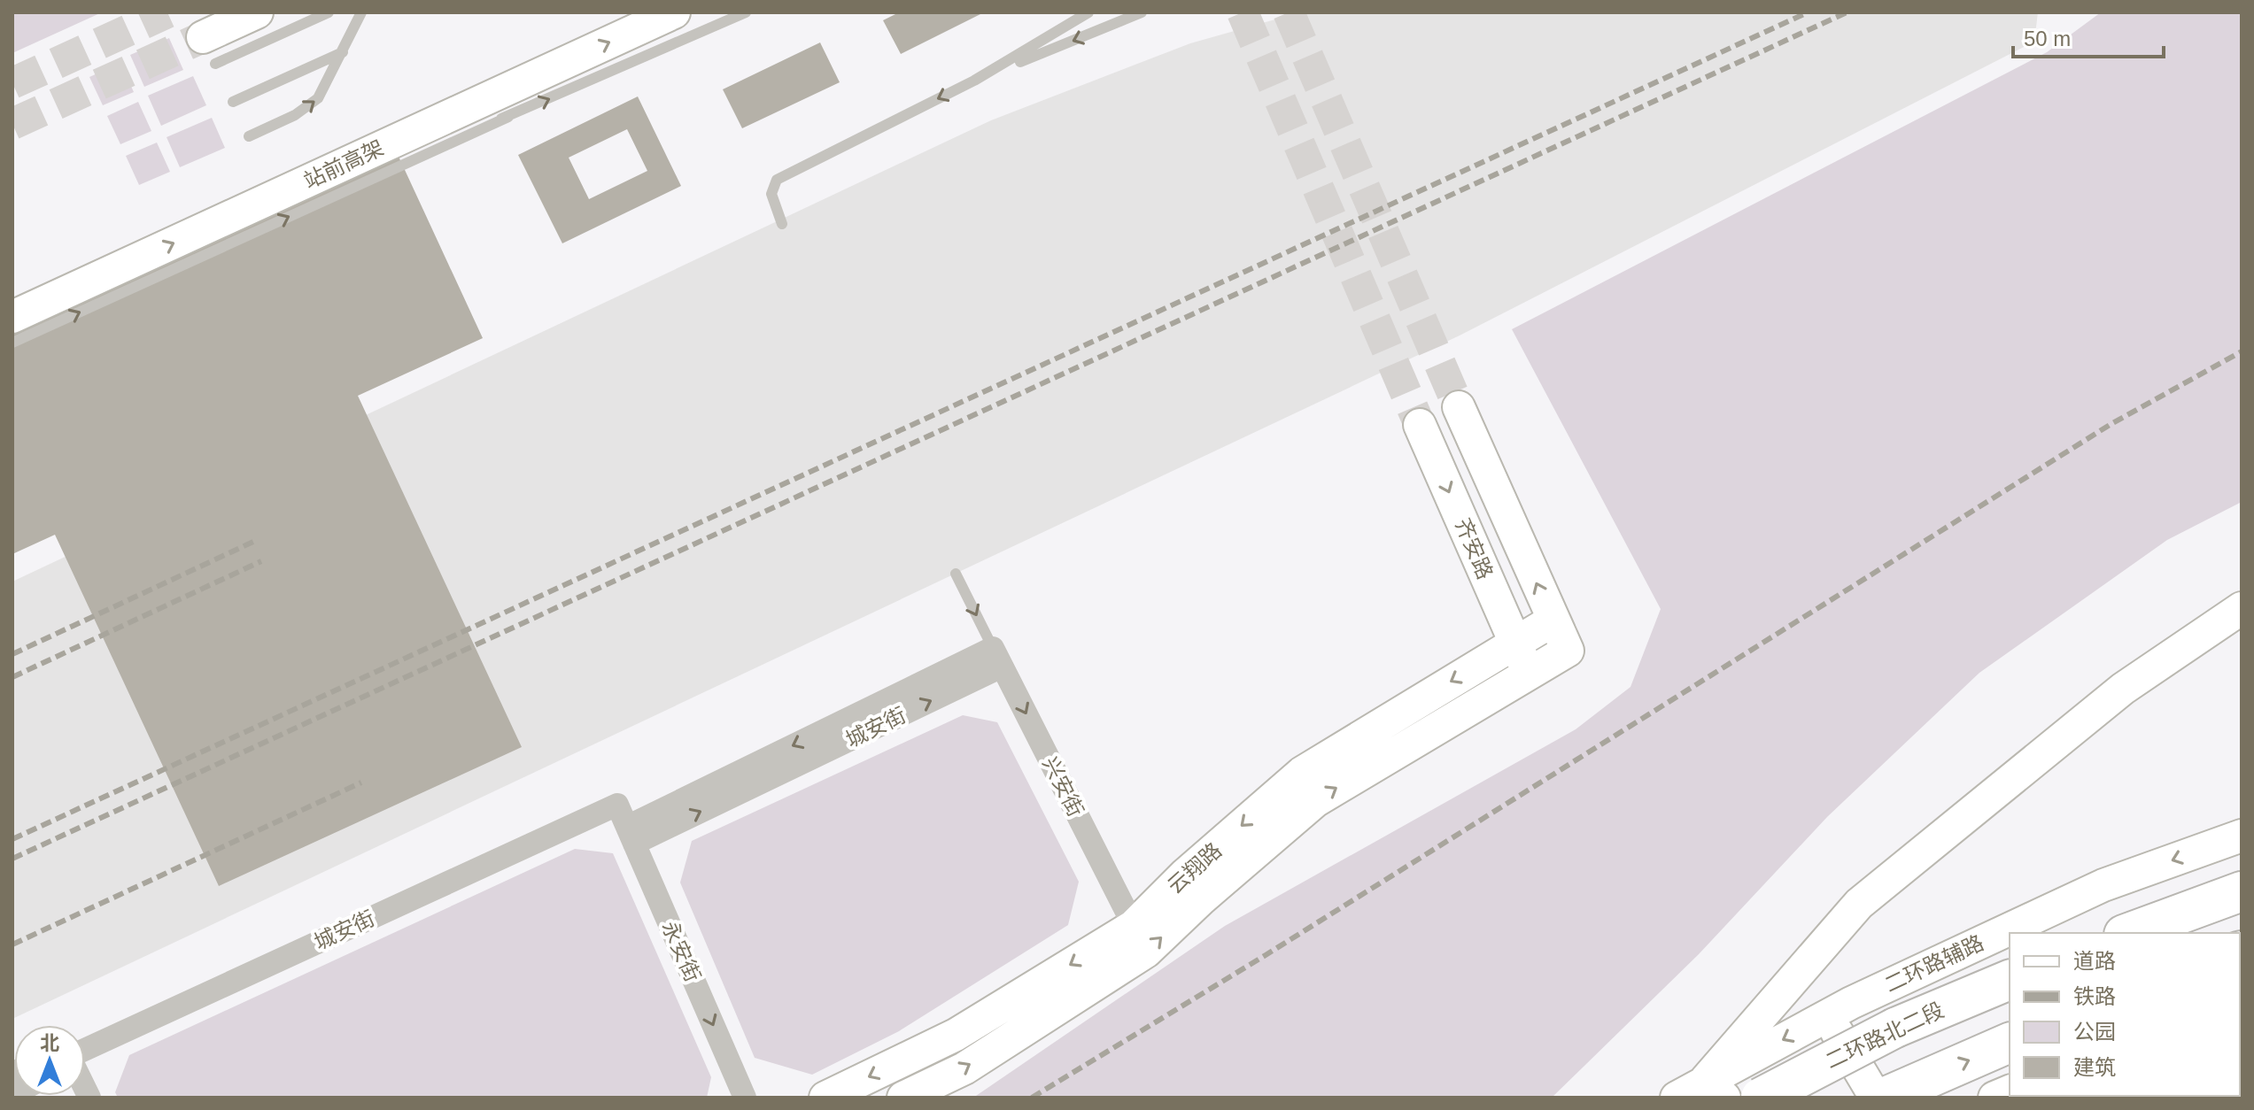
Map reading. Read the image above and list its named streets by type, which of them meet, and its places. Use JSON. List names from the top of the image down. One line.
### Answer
{"streets":{"highway":["二环路北二段"],"street":["站前高架","齐安路","城安街","兴安街","云翔路","永安街","二环路辅路"]},"crossings":[["齐安路","云翔路"],["城安街","兴安街"],["城安街","永安街"],["兴安街","云翔路"]],"one_way":["站前高架","兴安街","永安街"],"legend":["道路","铁路","公园","建筑"],"scale_bar":"50 m","north":"top"}
